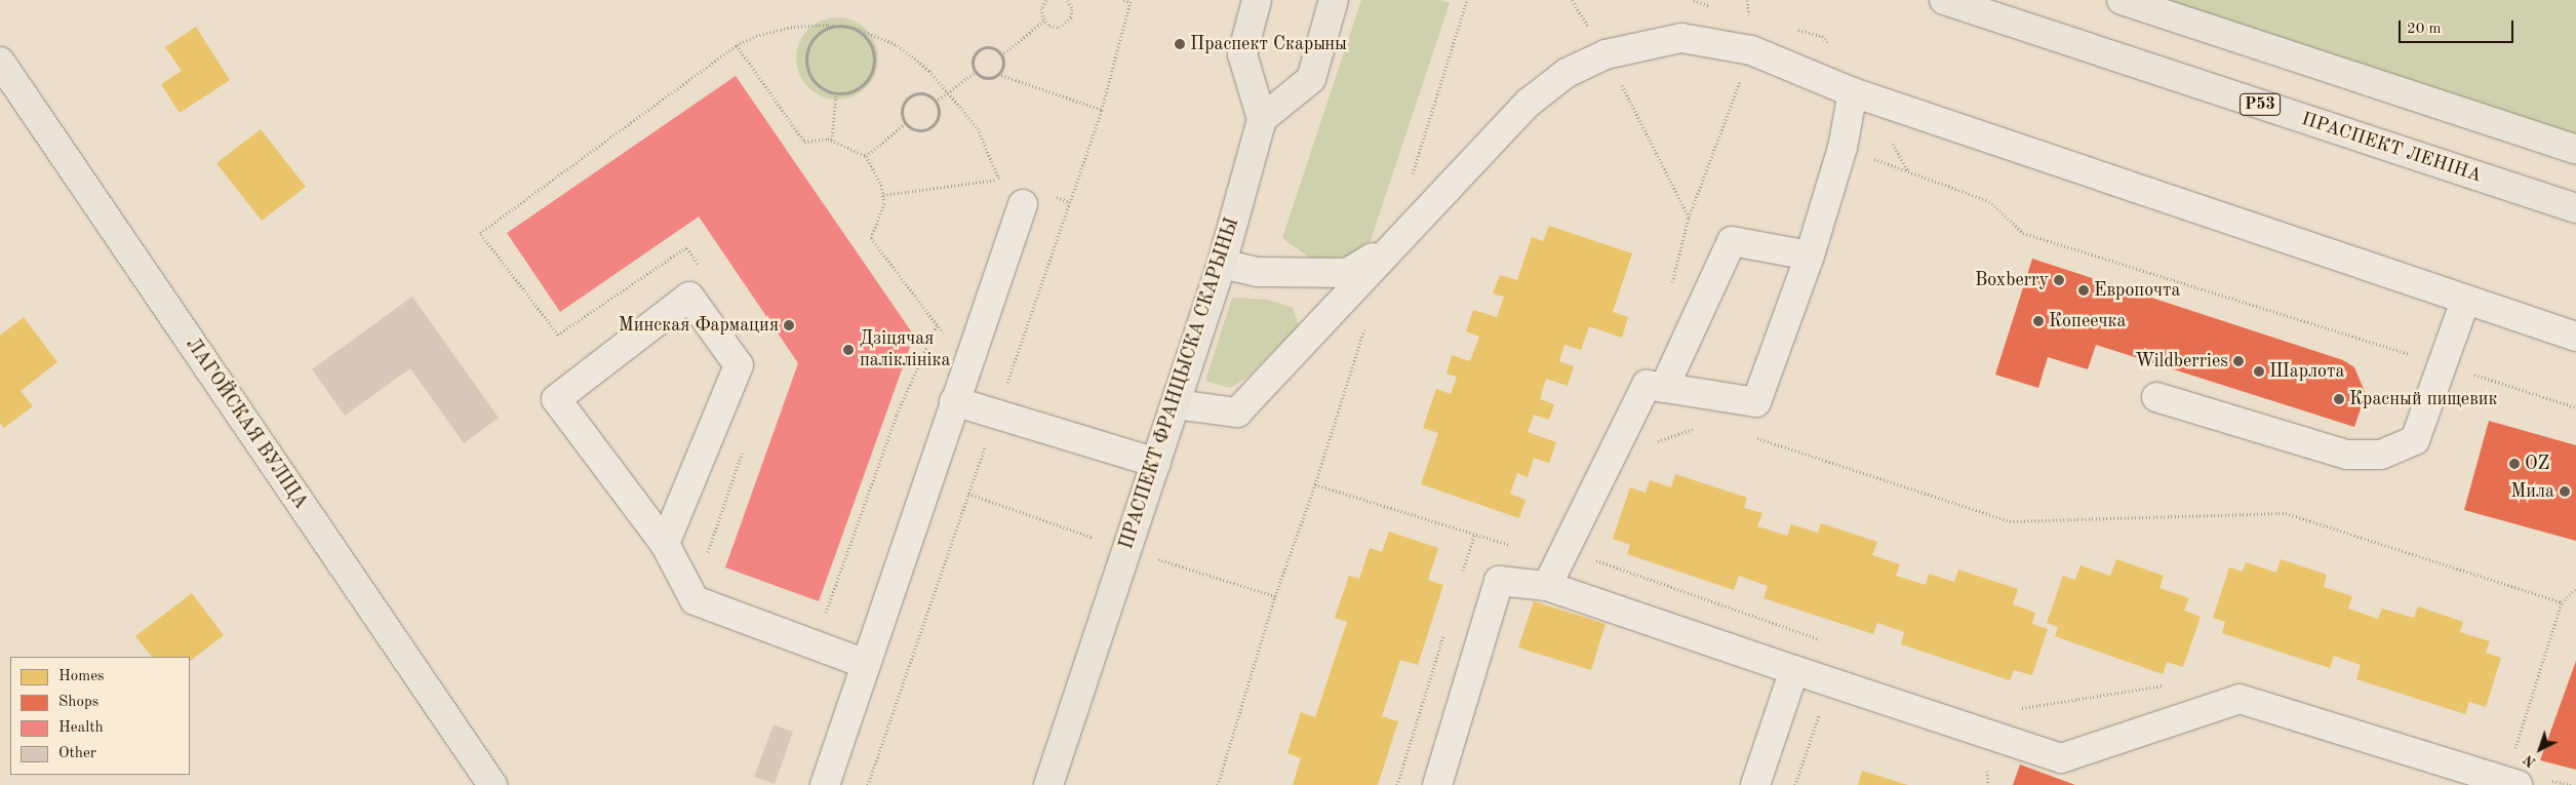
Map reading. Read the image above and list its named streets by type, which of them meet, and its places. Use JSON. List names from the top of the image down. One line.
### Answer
{"streets":{"main road":["Р53","ПРАСПЕКТ ЛЕНІНА","ПРАСПЕКТ ФРАНЦЫСКА СКАРЫНЫ","ЛАГОЙСКАЯ ВУЛІЦА"]},"places":["Праспект Скарыны","Boxberry","Европочта","Копеечка","Минская Фармация","Дзіцячая паліклініка","Wildberries","Шарлота","Красный пищевик","OZ","Мила"],"legend":["Homes","Shops","Health","Other"],"scale_bar":"20 m","north":"bottom left"}
